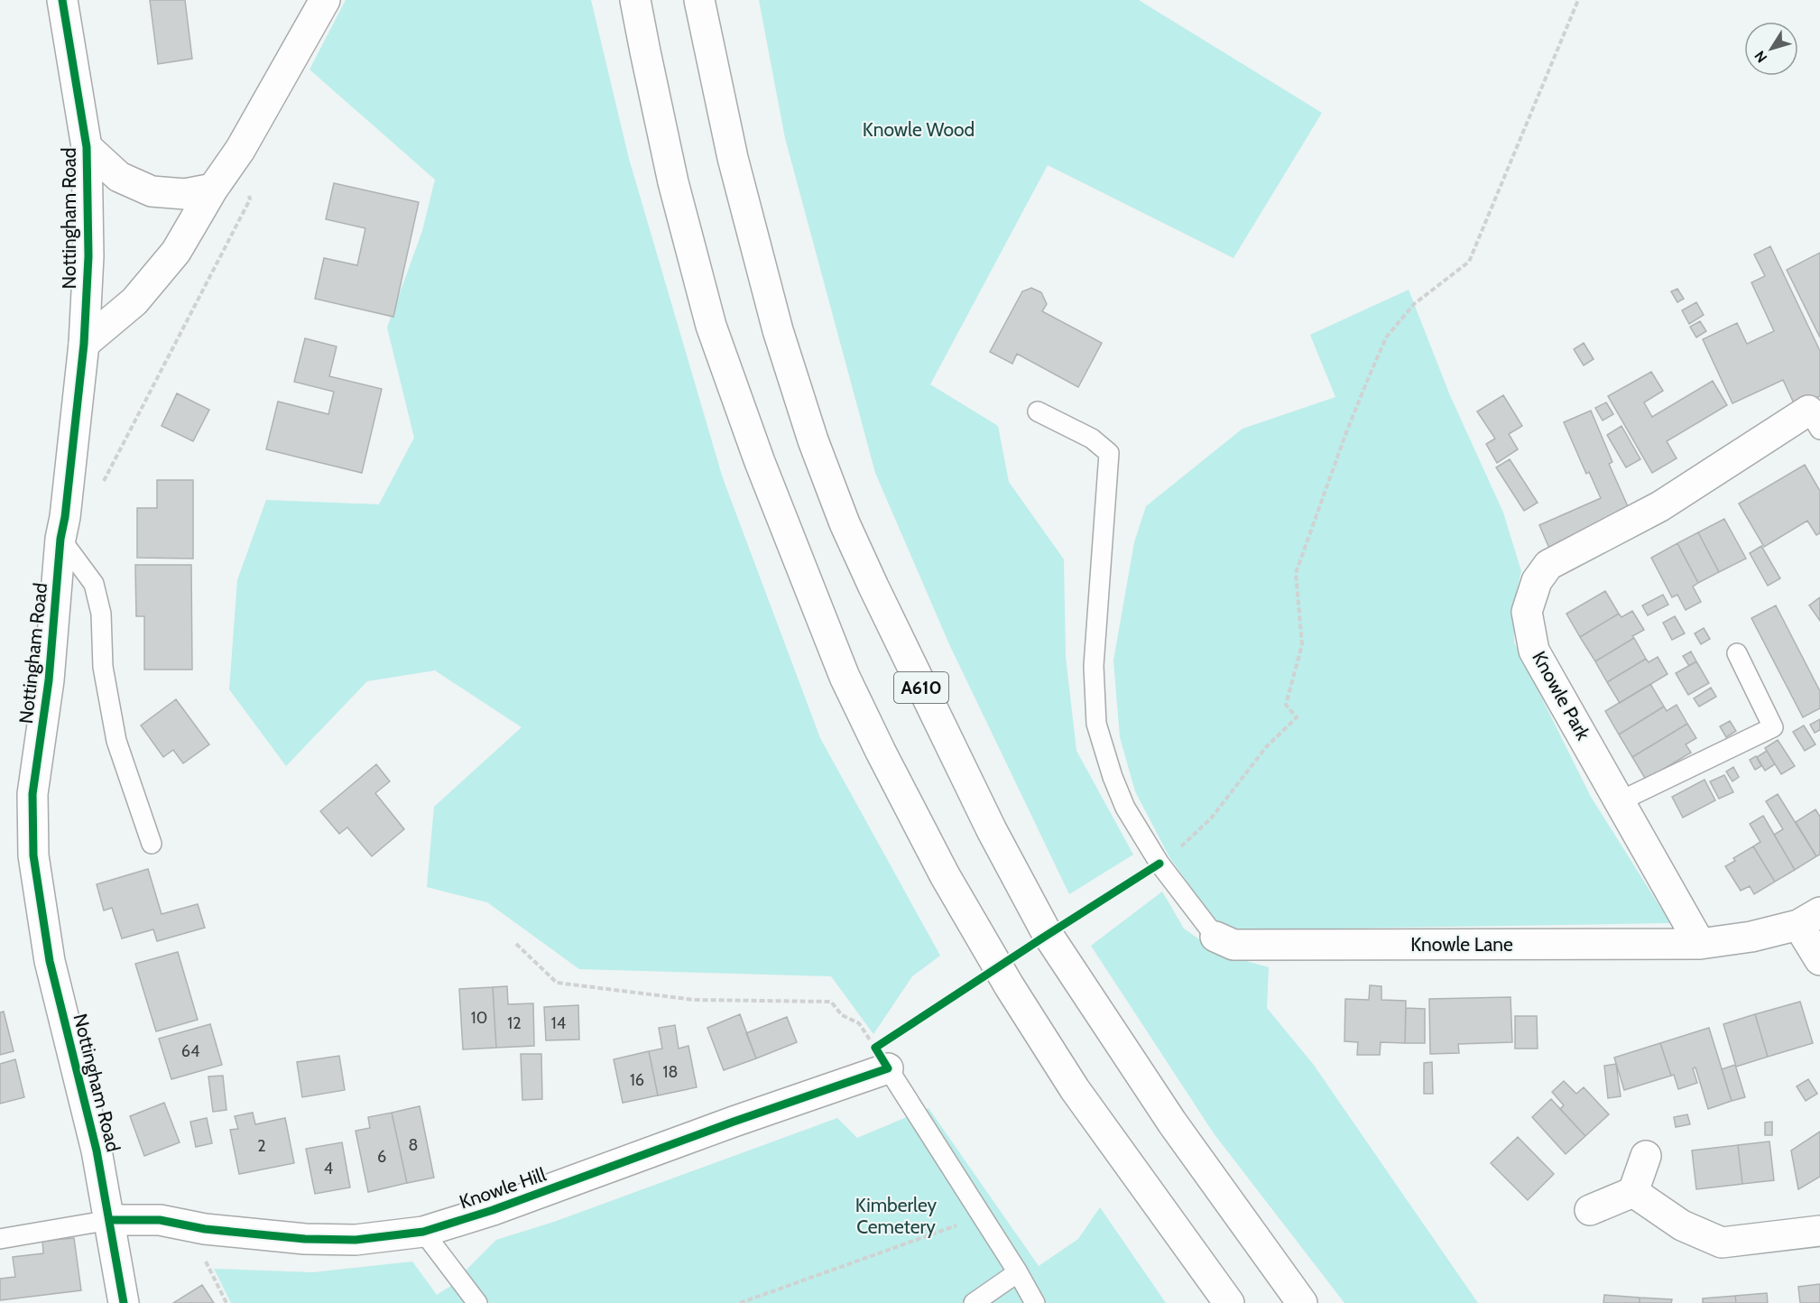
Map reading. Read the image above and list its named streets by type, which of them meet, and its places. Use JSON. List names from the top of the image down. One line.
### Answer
{"streets":{"main road":["Nottingham Road","A610","Knowle Park","Knowle Lane","Knowle Hill"]},"crossings":[["Nottingham Road","Knowle Hill"],["Knowle Park","Knowle Lane"]],"parks":["Knowle Wood","Kimberley Cemetery"],"house_numbers":["10","12","14","64","18","16","8","2","6","4"],"north":"bottom left"}
